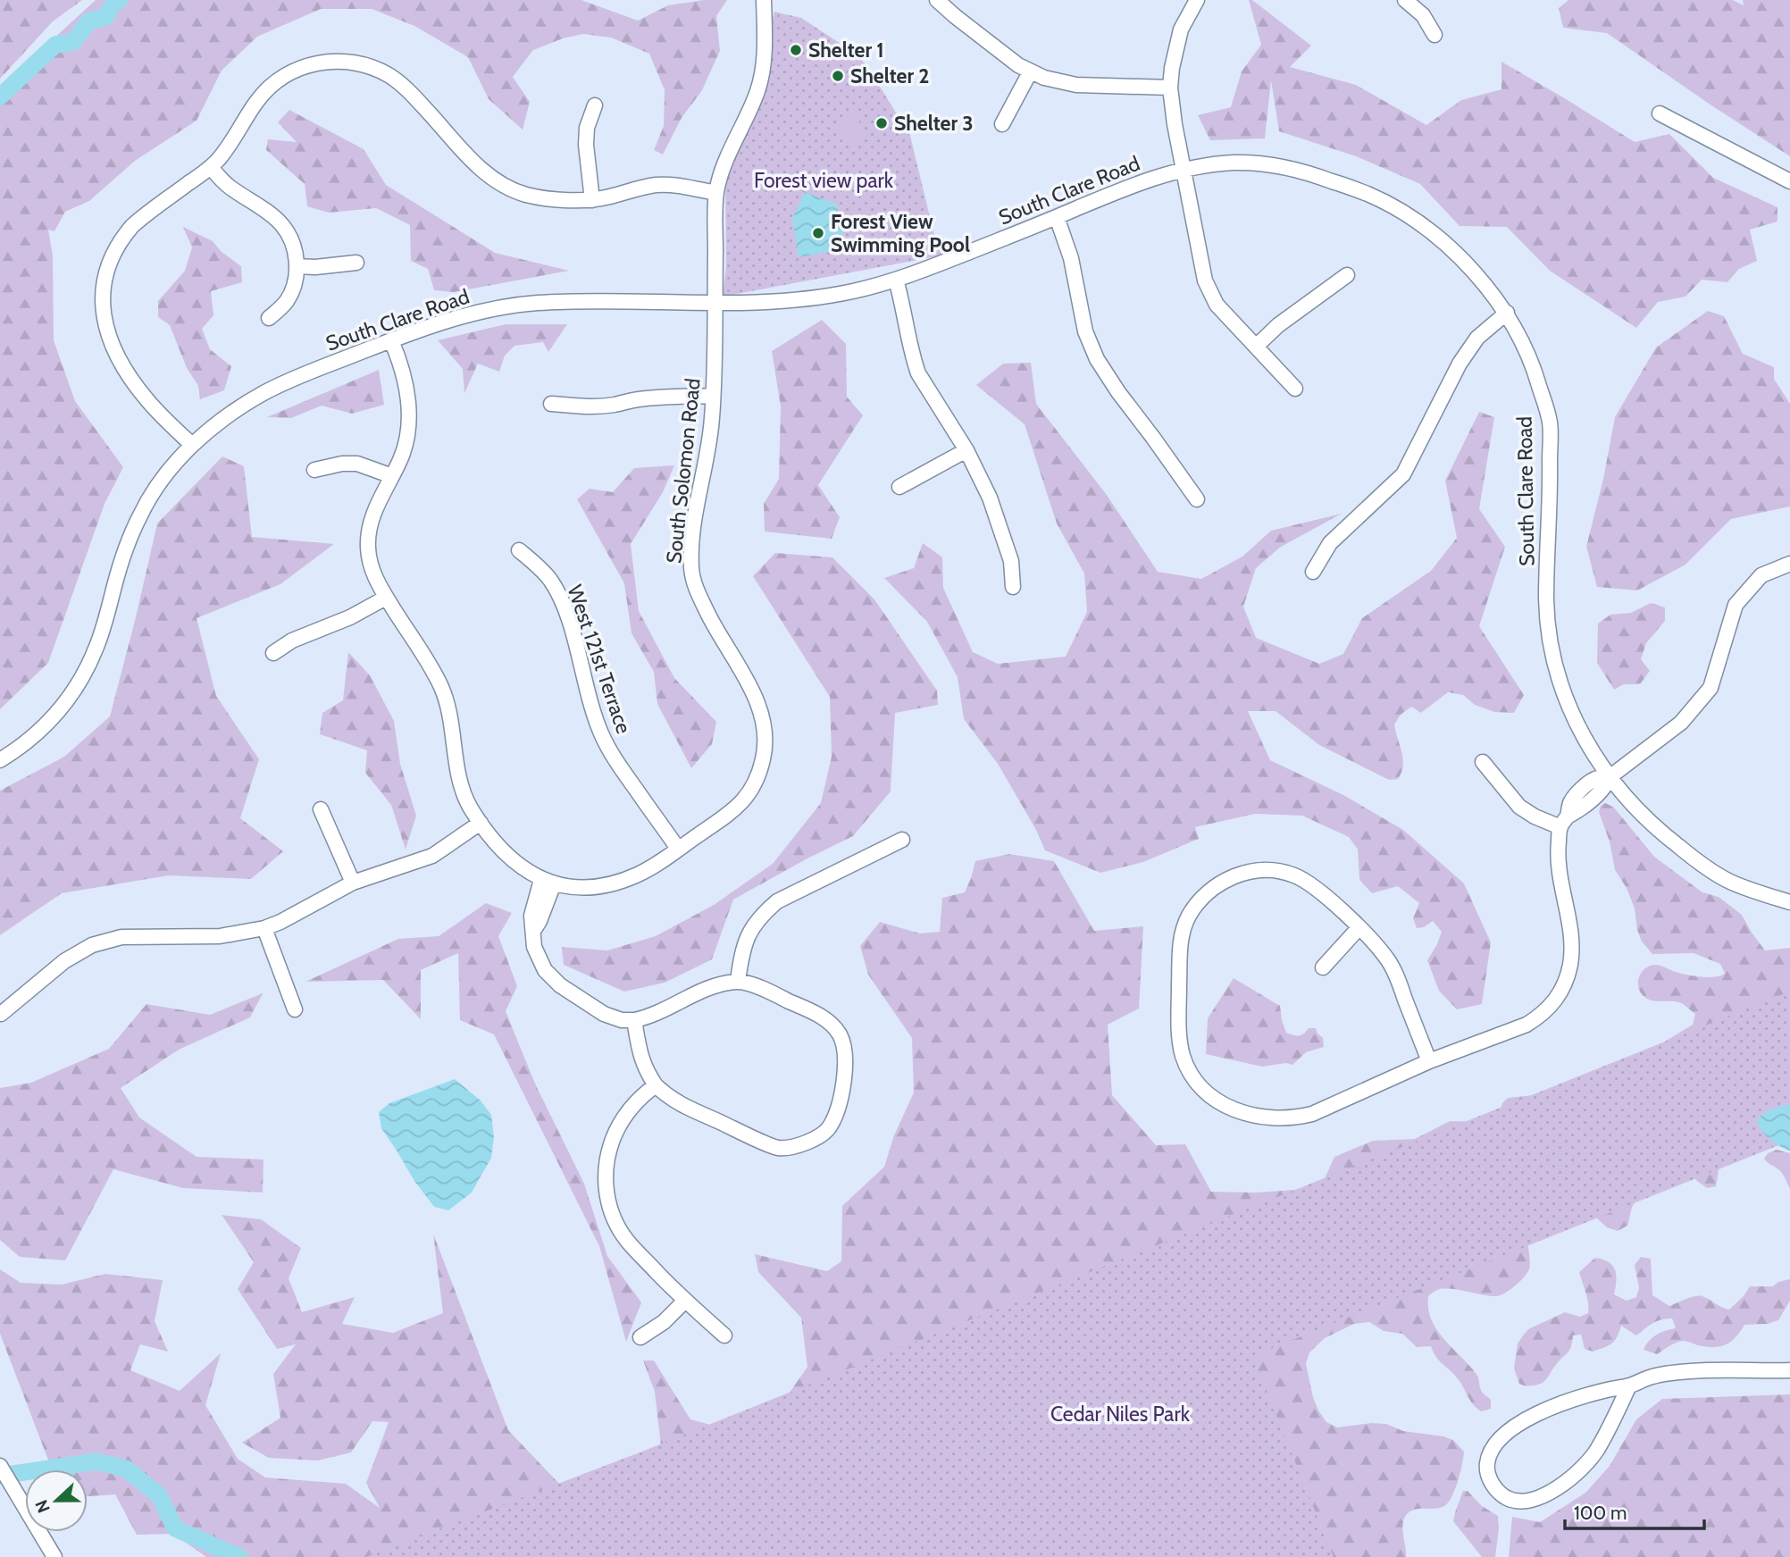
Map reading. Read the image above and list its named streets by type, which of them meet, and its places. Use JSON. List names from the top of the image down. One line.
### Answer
{"streets":{"street":["South Clare Road","South Solomon Road","West 121st Terrace"]},"crossings":[["South Clare Road","South Solomon Road"],["South Solomon Road","West 121st Terrace"]],"parks":["Forest view park","Cedar Niles Park"],"places":["Shelter 1","Shelter 2","Shelter 3","Forest View Swimming Pool"],"scale_bar":"100 m","north":"left"}
